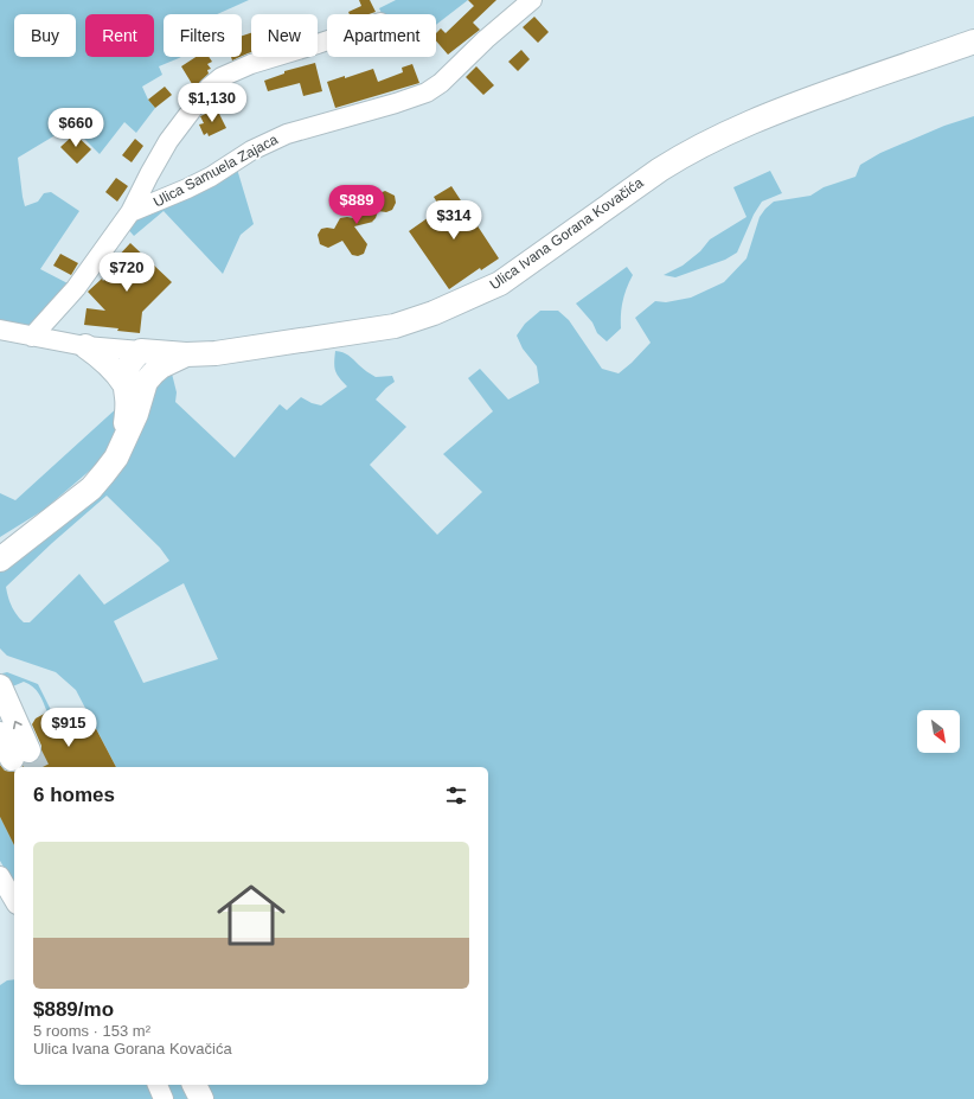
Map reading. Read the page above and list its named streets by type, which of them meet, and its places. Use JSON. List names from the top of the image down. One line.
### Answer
{"streets":{"main road":["Ulica Ivana Gorana Kovačića"],"street":["Ulica Samuela Zajaca"]},"north":"bottom right","page":{"chip":["Buy","Rent","Filters","New","Apartment"],"price":["$1,130","$660","$889","$314","$720","$915"],"heading":"6 homes","list":[{"name":"$889/mo","note":"5 rooms · 153 m² · Ulica Ivana Gorana Kovačića"}]}}
